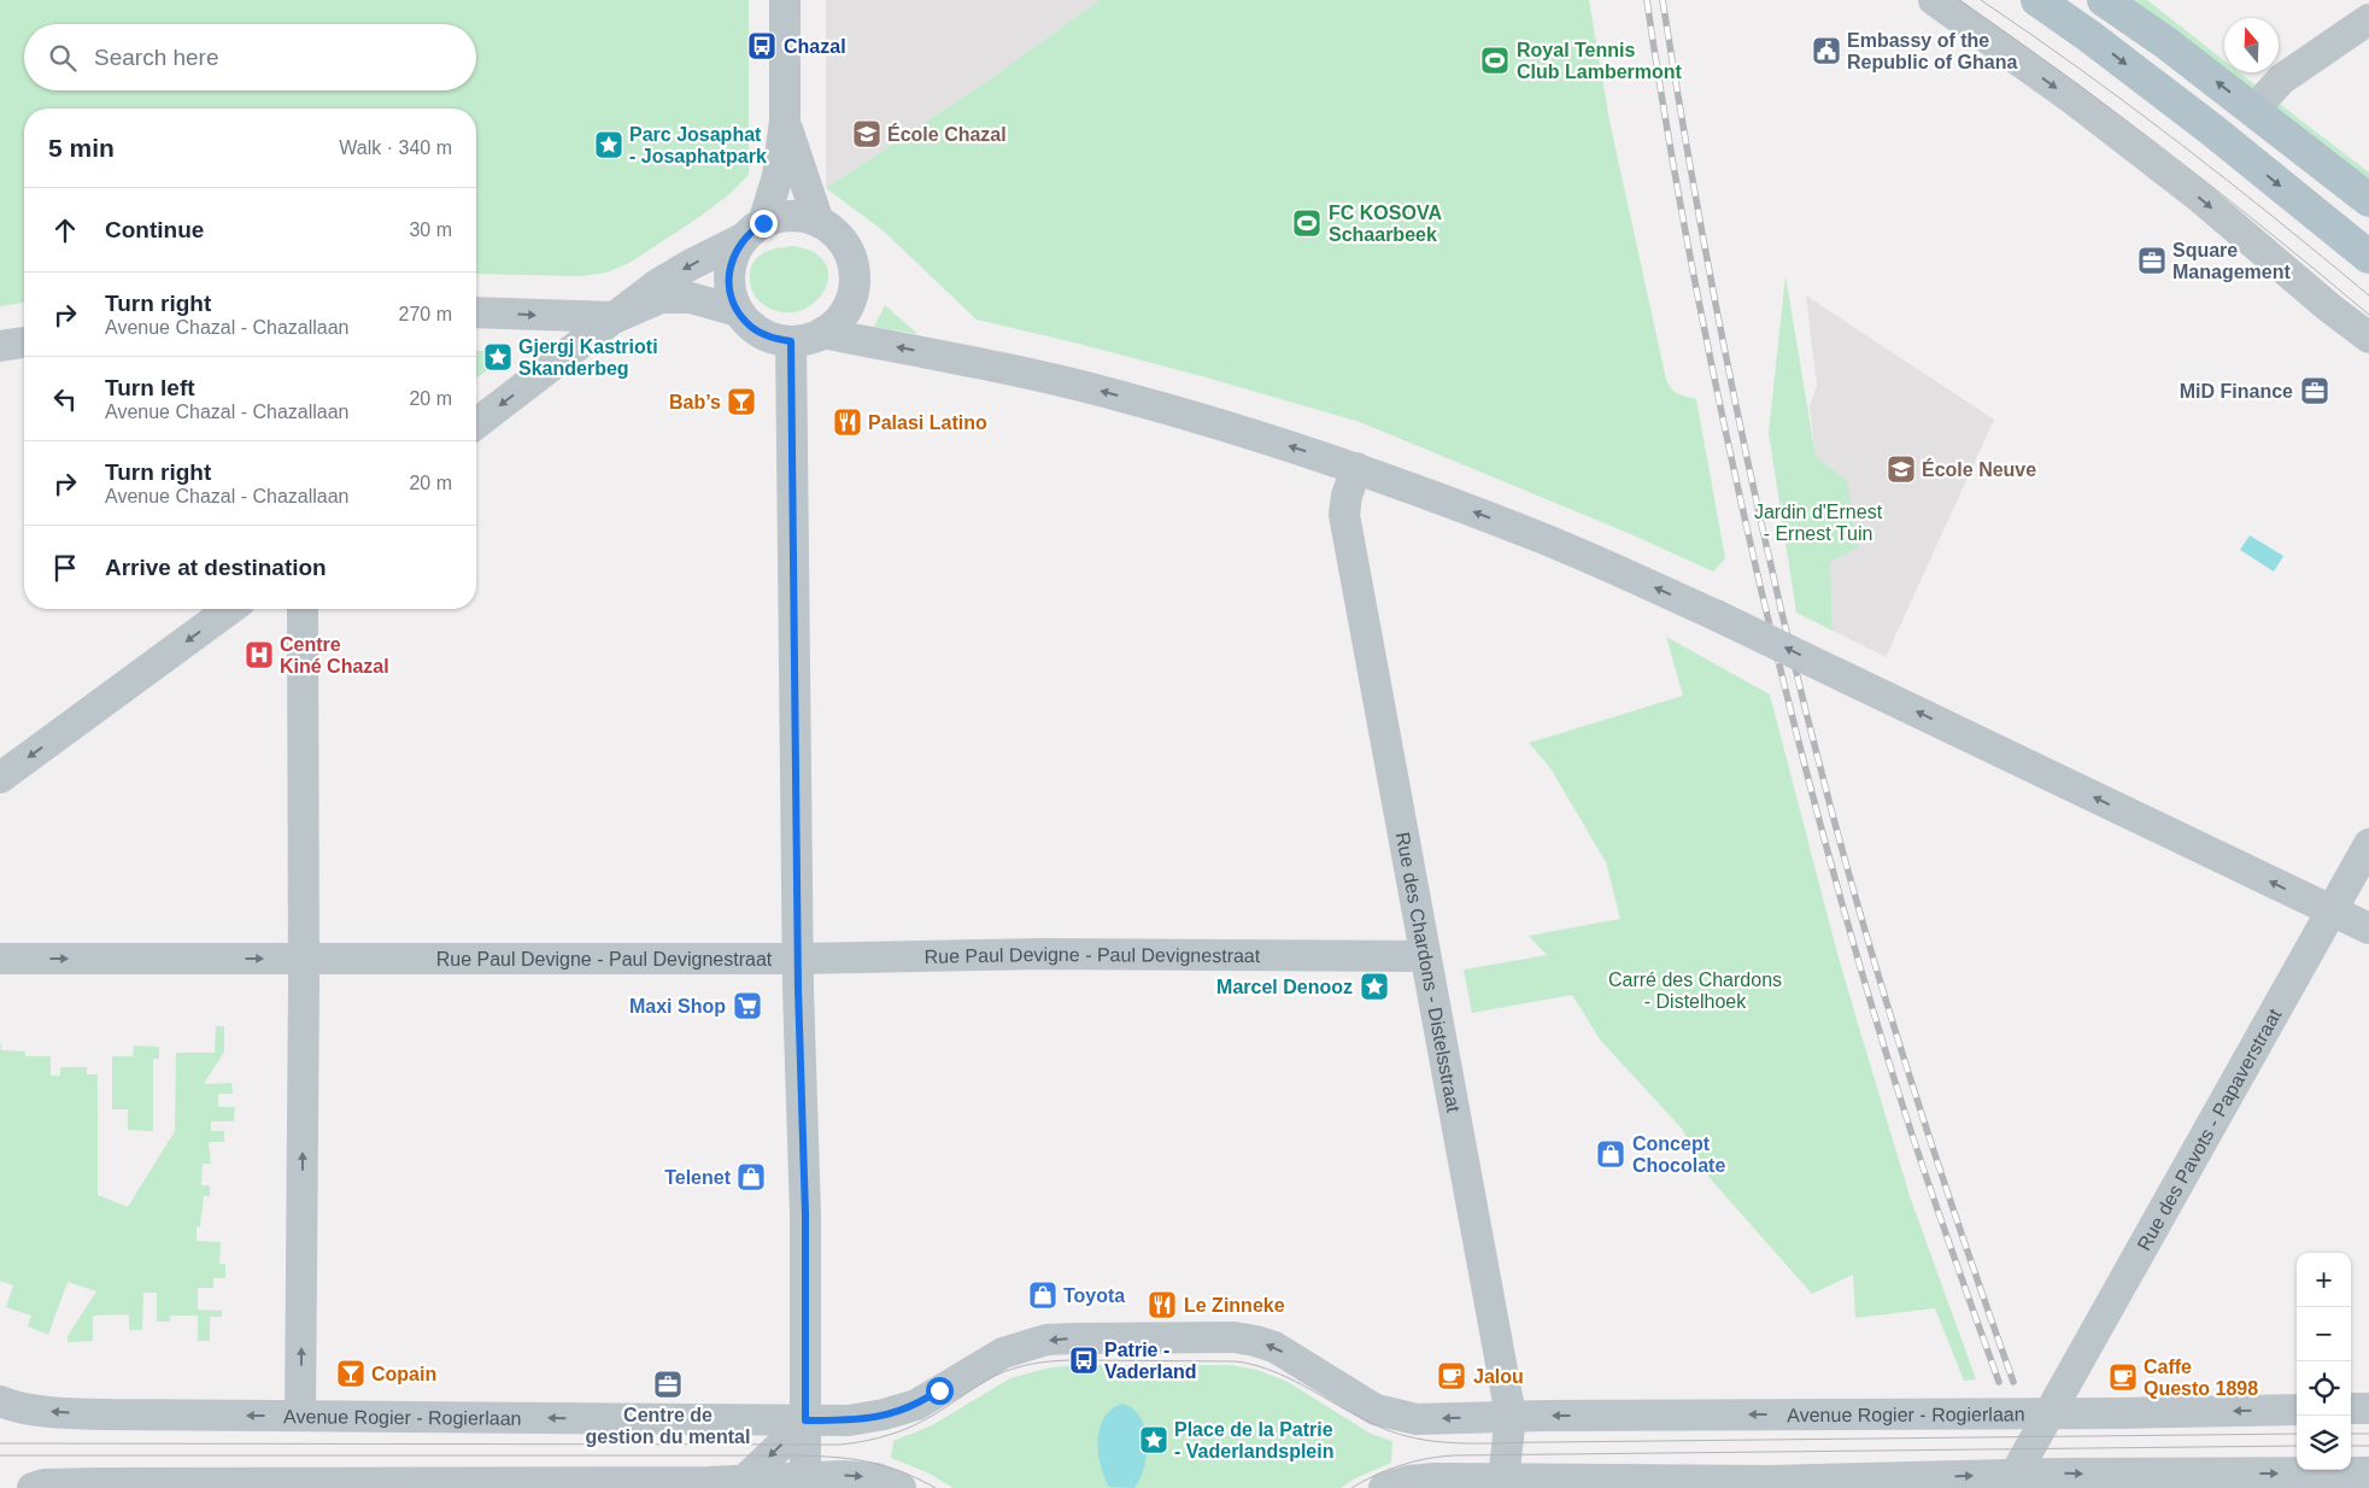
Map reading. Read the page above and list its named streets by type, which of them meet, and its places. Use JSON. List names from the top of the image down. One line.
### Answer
{"streets":{"street":["Rue Paul Devigne - Paul Devignestraat","Rue des Chardons - Distelsstraat","Rue des Pavots - Papaverstraat","Avenue Rogier - Rogierlaan"]},"crossings":[["Rue Paul Devigne - Paul Devignestraat","Rue des Chardons - Distelsstraat"],["Rue des Chardons - Distelsstraat","Avenue Rogier - Rogierlaan"],["Rue des Pavots - Papaverstraat","Avenue Rogier - Rogierlaan"]],"parks":["Jardin d'Ernest - Ernest Tuin","Carré des Chardons - Distelhoek"],"places":{"bus stop":["Chazal","Patrie - Vaderland"],"public building":["Embassy of the Republic of Ghana"],"sports":["Royal Tennis Club Lambermont","FC KOSOVA Schaarbeek"],"school or university":["École Chazal","École Neuve"],"place":["Parc Josaphat - Josaphatpark","Gjergj Kastrioti Skanderbeg","Marcel Denooz","Place de la Patrie - Vaderlandsplein"],"office":["Square Management","MiD Finance","Centre de gestion du mental"],"bar":["Bab’s","Copain"],"restaurant":["Palasi Latino","Le Zinneke"],"hospital":["Centre Kiné Chazal"],"supermarket":["Maxi Shop"],"shop":["Concept Chocolate","Telenet","Toyota"],"cafe":["Jalou","Caffe Questo 1898"]},"north":"top","page":{"search":"Search here","heading":["5 min","Walk · 340 m"],"list":[["Continue","30 m"],["Turn right","Avenue Chazal - Chazallaan","270 m"],["Turn left","Avenue Chazal - Chazallaan","20 m"],["Turn right","Avenue Chazal - Chazallaan","20 m"],"Arrive at destination"],"map_buttons":["+","−"]}}
